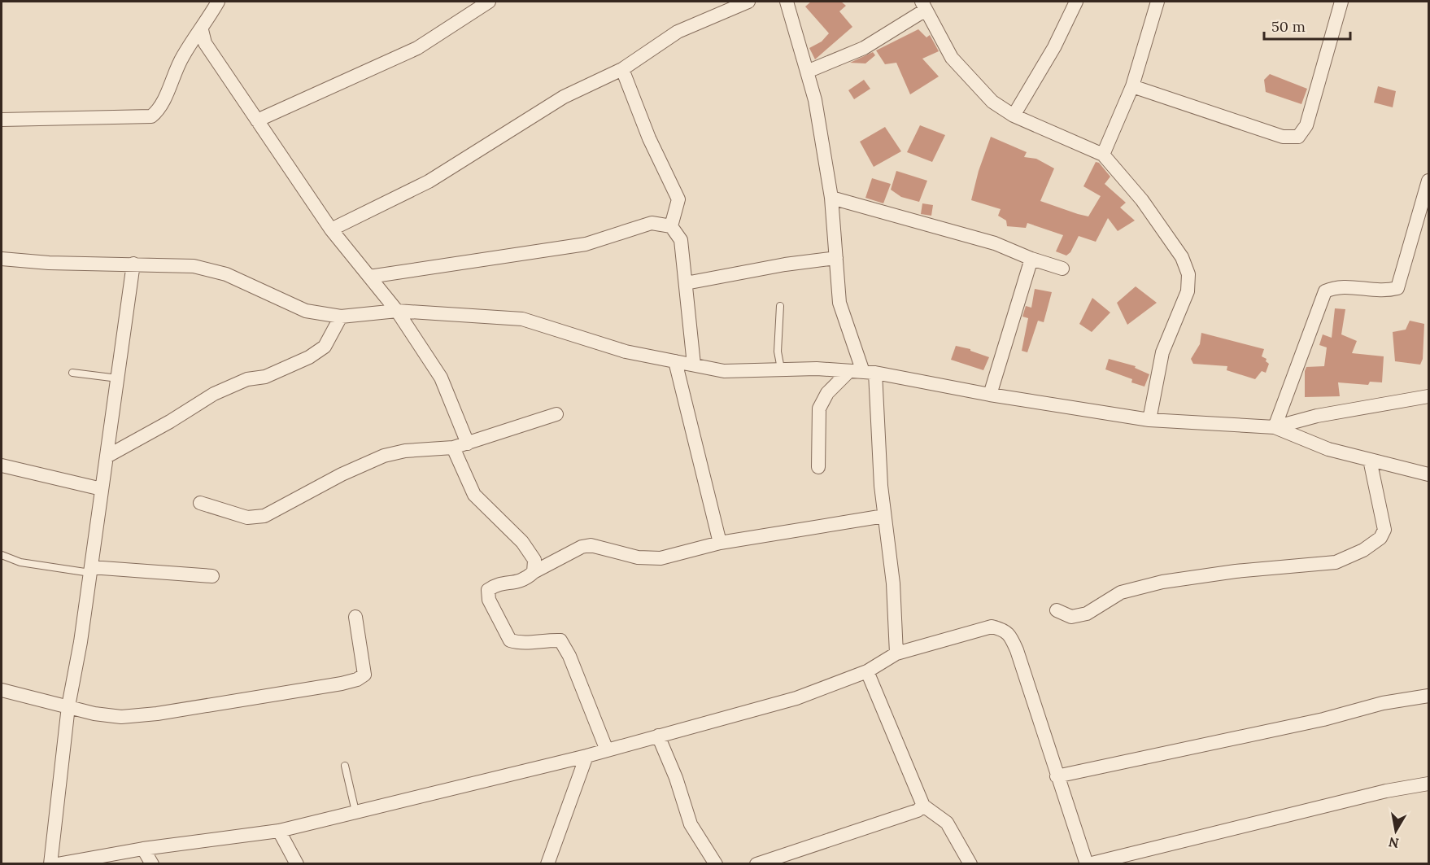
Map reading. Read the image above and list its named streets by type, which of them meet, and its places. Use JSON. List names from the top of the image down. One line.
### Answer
{"scale_bar":"50 m","north":"bottom"}
